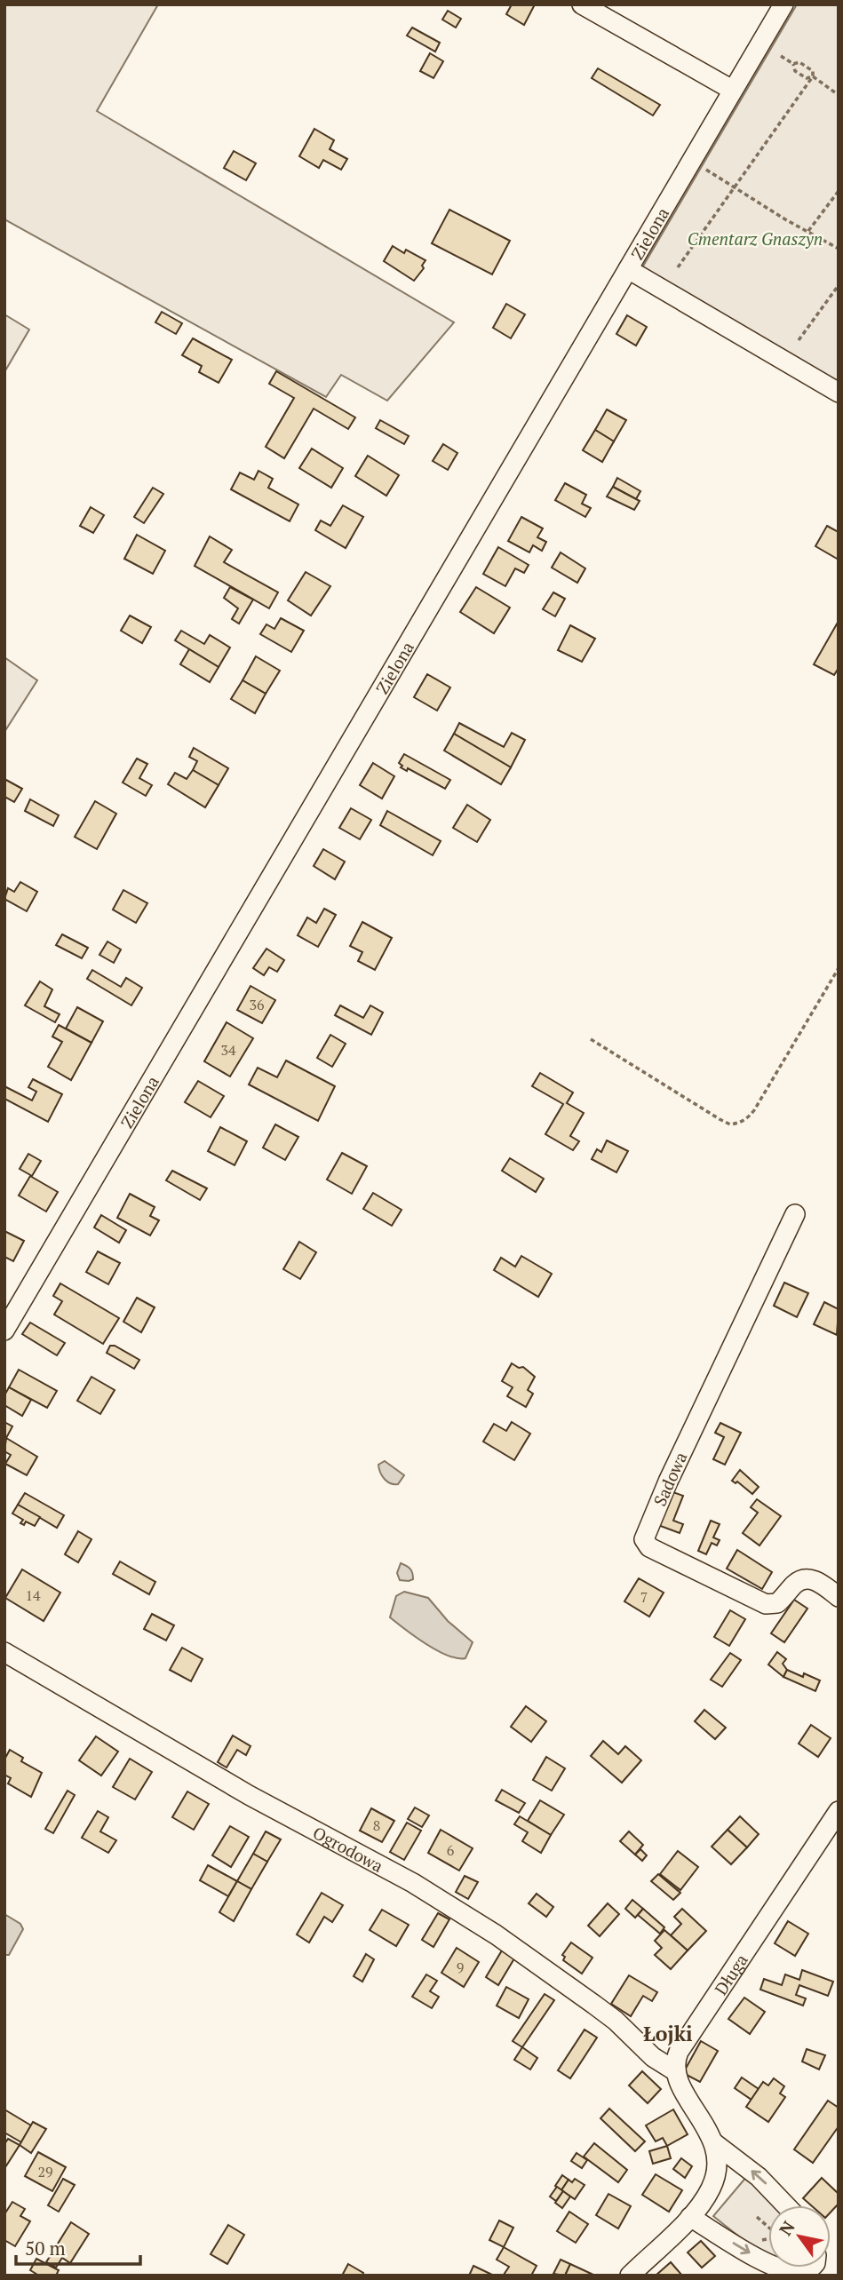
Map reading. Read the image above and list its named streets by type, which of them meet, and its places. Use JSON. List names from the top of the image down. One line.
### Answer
{"streets":{"street":["Zielona","Sadowa","Ogrodowa","Długa"]},"crossings":[["Ogrodowa","Długa"]],"districts":["Łojki"],"parks":["Cmentarz Gnaszyn"],"house_numbers":["36","34","14","7","8","6","9","29"],"scale_bar":"50 m","north":"top left"}
